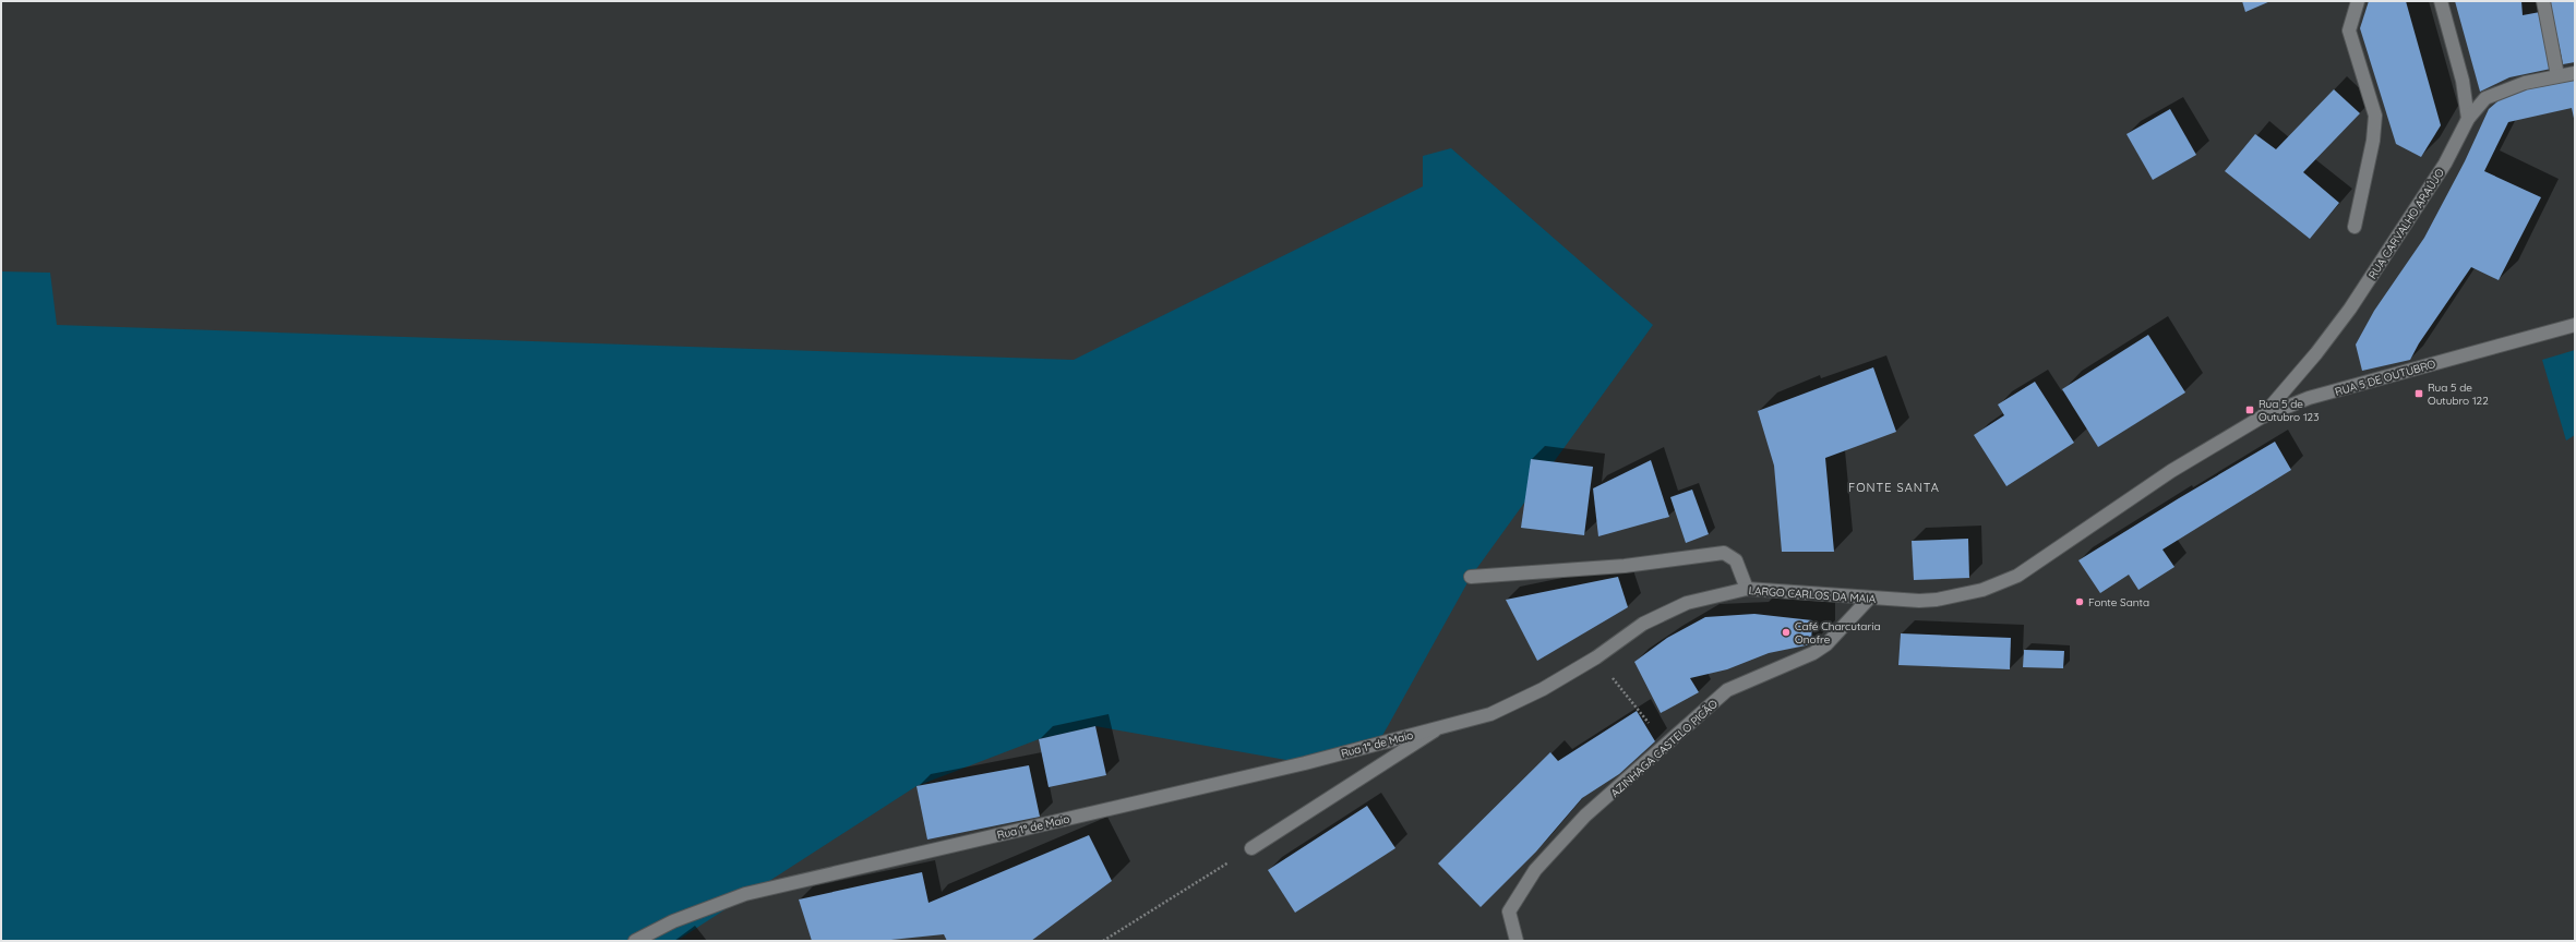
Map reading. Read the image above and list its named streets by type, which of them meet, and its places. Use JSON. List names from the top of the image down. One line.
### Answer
{"streets":{"street":["RUA CARVALHO ARAÚJO","RUA 5 DE OUTUBRO","LARGO CARLOS DA MAIA","Rua 1º de Maio","AZINHAGA CASTELO PICÃO"]},"crossings":[["RUA CARVALHO ARAÚJO","RUA 5 DE OUTUBRO"],["RUA 5 DE OUTUBRO","LARGO CARLOS DA MAIA"],["LARGO CARLOS DA MAIA","Rua 1º de Maio"],["LARGO CARLOS DA MAIA","AZINHAGA CASTELO PICÃO"]],"districts":["FONTE SANTA"],"places":{"transit":["Rua 5 de Outubro 122","Rua 5 de Outubro 123"],"other":["Fonte Santa","Café Charcutaria Onofre"]}}
